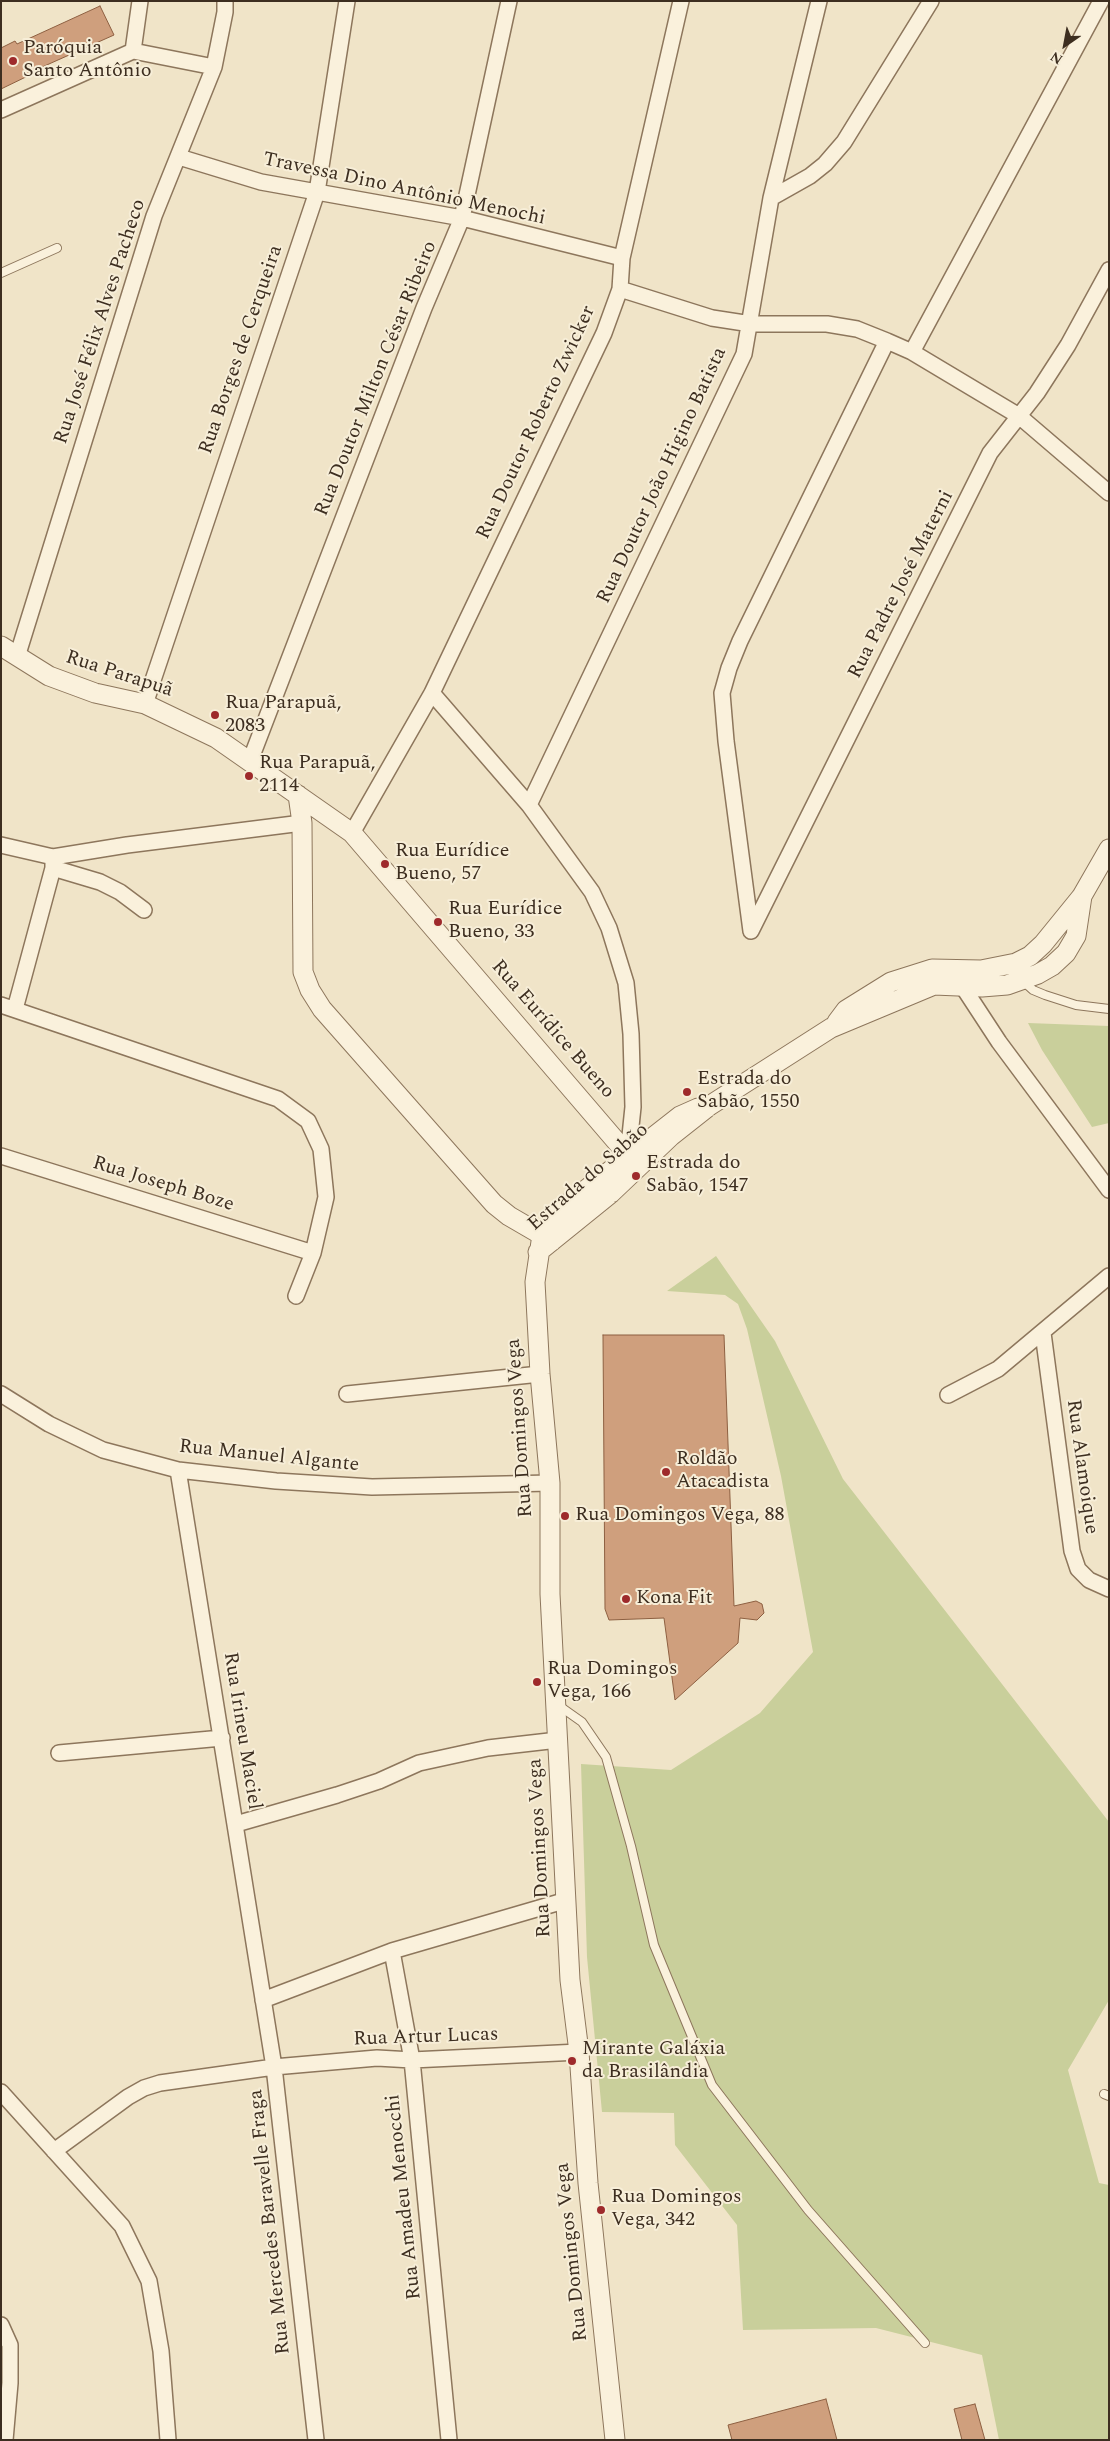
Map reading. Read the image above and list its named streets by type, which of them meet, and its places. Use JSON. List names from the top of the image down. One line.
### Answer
{"streets":{"street":["Travessa Dino Antônio Menochi","Rua José Félix Alves Pacheco","Rua Borges de Cerqueira","Rua Doutor Milton César Ribeiro","Rua Doutor Roberto Zwicker","Rua Doutor João Higino Batista","Rua Padre José Materni","Rua Parapuã","Rua Eurídice Bueno","Estrada do Sabão","Rua Joseph Boze","Rua Domingos Vega","Rua Manuel Algante","Rua Alamoique","Rua Irineu Maciel","Rua Artur Lucas","Rua Amadeu Menocchi","Rua Mercedes Baravelle Fraga"]},"crossings":[["Travessa Dino Antônio Menochi","Rua José Félix Alves Pacheco"],["Travessa Dino Antônio Menochi","Rua Borges de Cerqueira"],["Travessa Dino Antônio Menochi","Rua Doutor Milton César Ribeiro"],["Travessa Dino Antônio Menochi","Rua Doutor Roberto Zwicker"],["Rua José Félix Alves Pacheco","Rua Parapuã"],["Rua Borges de Cerqueira","Rua Parapuã"],["Rua Doutor Milton César Ribeiro","Rua Parapuã"],["Rua Doutor Roberto Zwicker","Rua Eurídice Bueno"],["Rua Parapuã","Rua Eurídice Bueno"],["Rua Eurídice Bueno","Estrada do Sabão"],["Estrada do Sabão","Rua Domingos Vega"],["Rua Domingos Vega","Rua Manuel Algante"],["Rua Domingos Vega","Rua Artur Lucas"],["Rua Manuel Algante","Rua Irineu Maciel"],["Rua Irineu Maciel","Rua Mercedes Baravelle Fraga"],["Rua Artur Lucas","Rua Amadeu Menocchi"],["Rua Artur Lucas","Rua Mercedes Baravelle Fraga"]],"places":["Paróquia Santo Antônio","Rua Parapuã, 2083","Rua Parapuã, 2114","Rua Eurídice Bueno, 57","Rua Eurídice Bueno, 33","Estrada do Sabão, 1550","Estrada do Sabão, 1547","Roldão Atacadista","Rua Domingos Vega, 88","Kona Fit","Rua Domingos Vega, 166","Mirante Galáxia da Brasilândia","Rua Domingos Vega, 342"],"north":"bottom left"}
